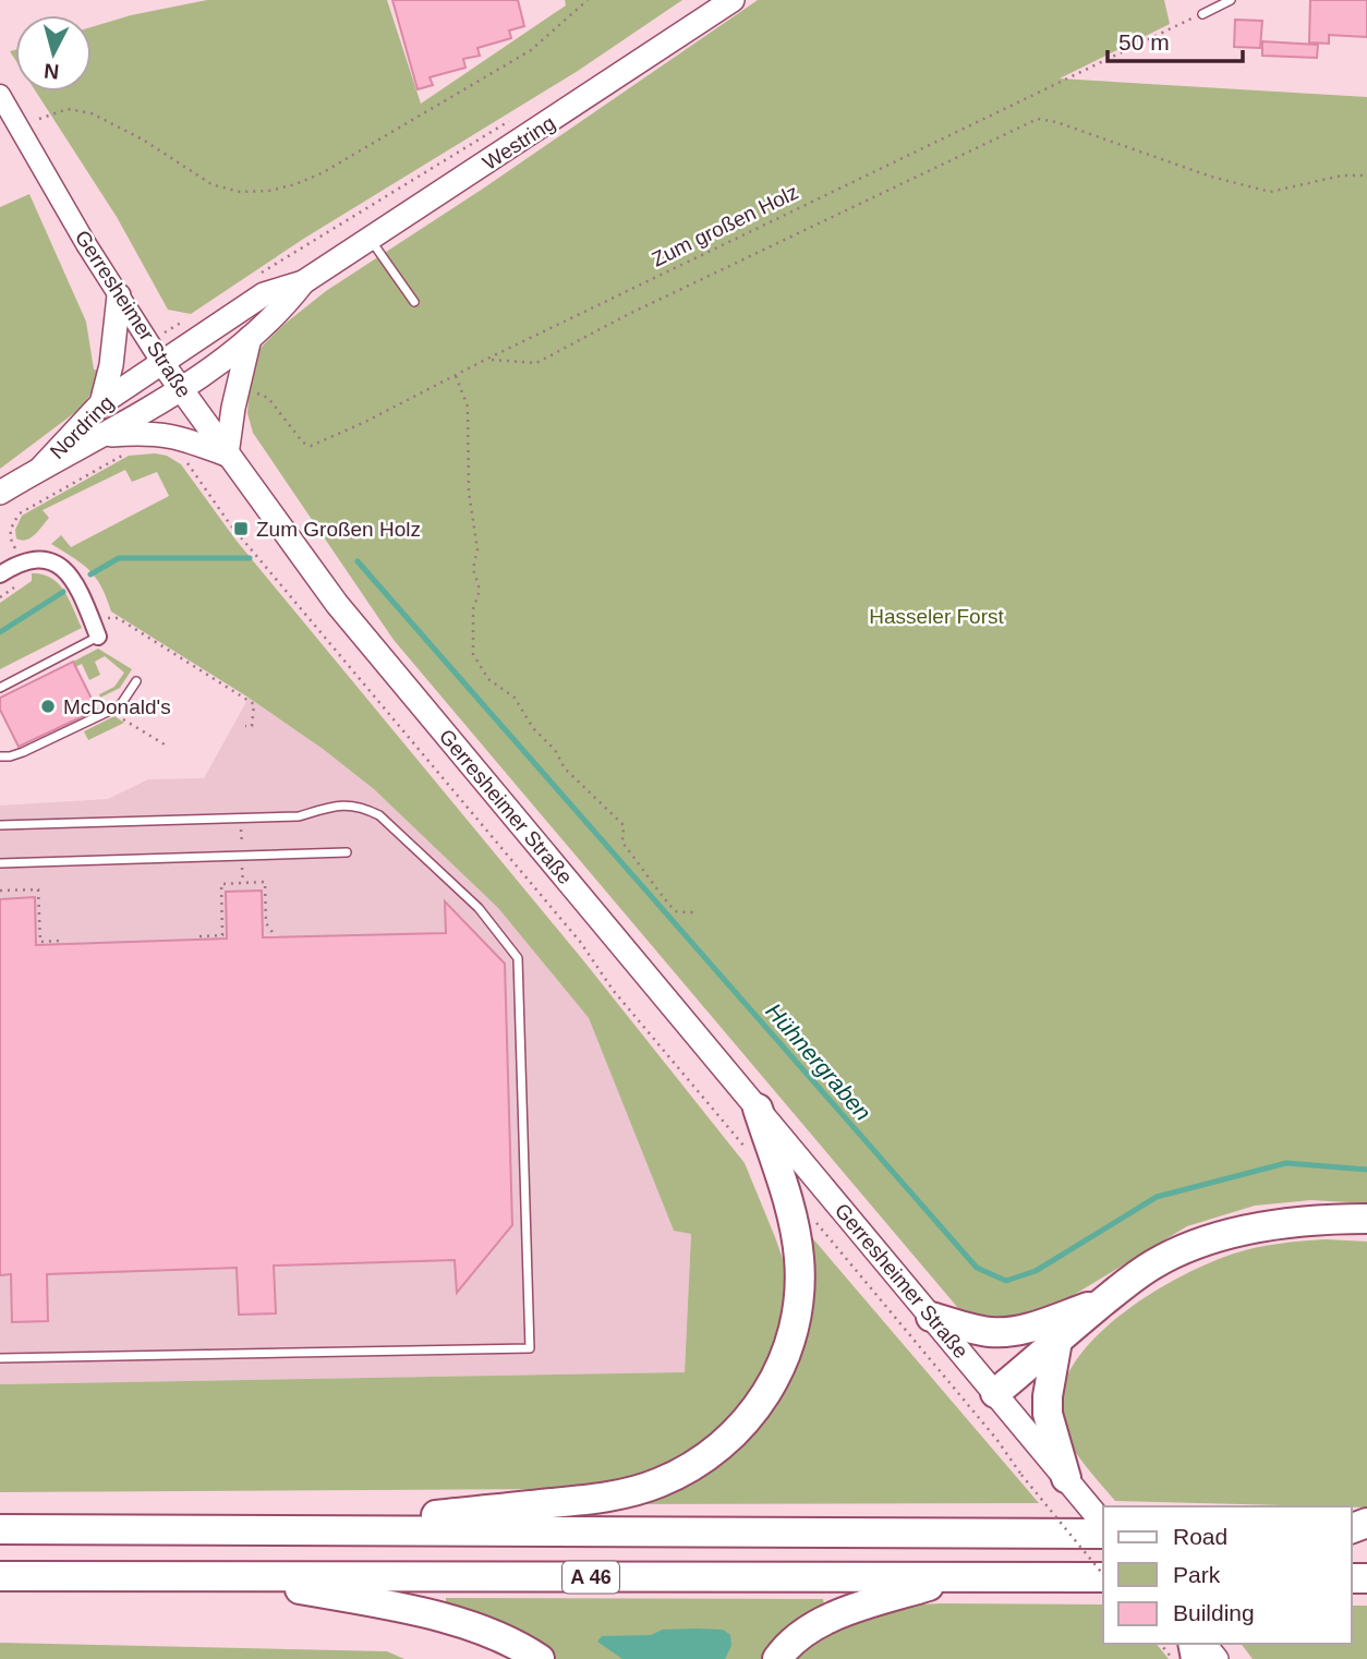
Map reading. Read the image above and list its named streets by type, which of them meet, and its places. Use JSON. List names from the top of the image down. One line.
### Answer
{"streets":{"highway":["A 46"],"main road":["Westring","Gerresheimer Straße","Nordring"],"path":["Zum großen Holz"]},"crossings":[["Westring","Gerresheimer Straße"],["Westring","Nordring"],["Gerresheimer Straße","Nordring"]],"water":["Hühnergraben"],"parks":["Hasseler Forst"],"places":{"transit":["Zum Großen Holz"],"other":["McDonald's"]},"legend":["Road","Park","Building"],"scale_bar":"50 m","north":"bottom"}
